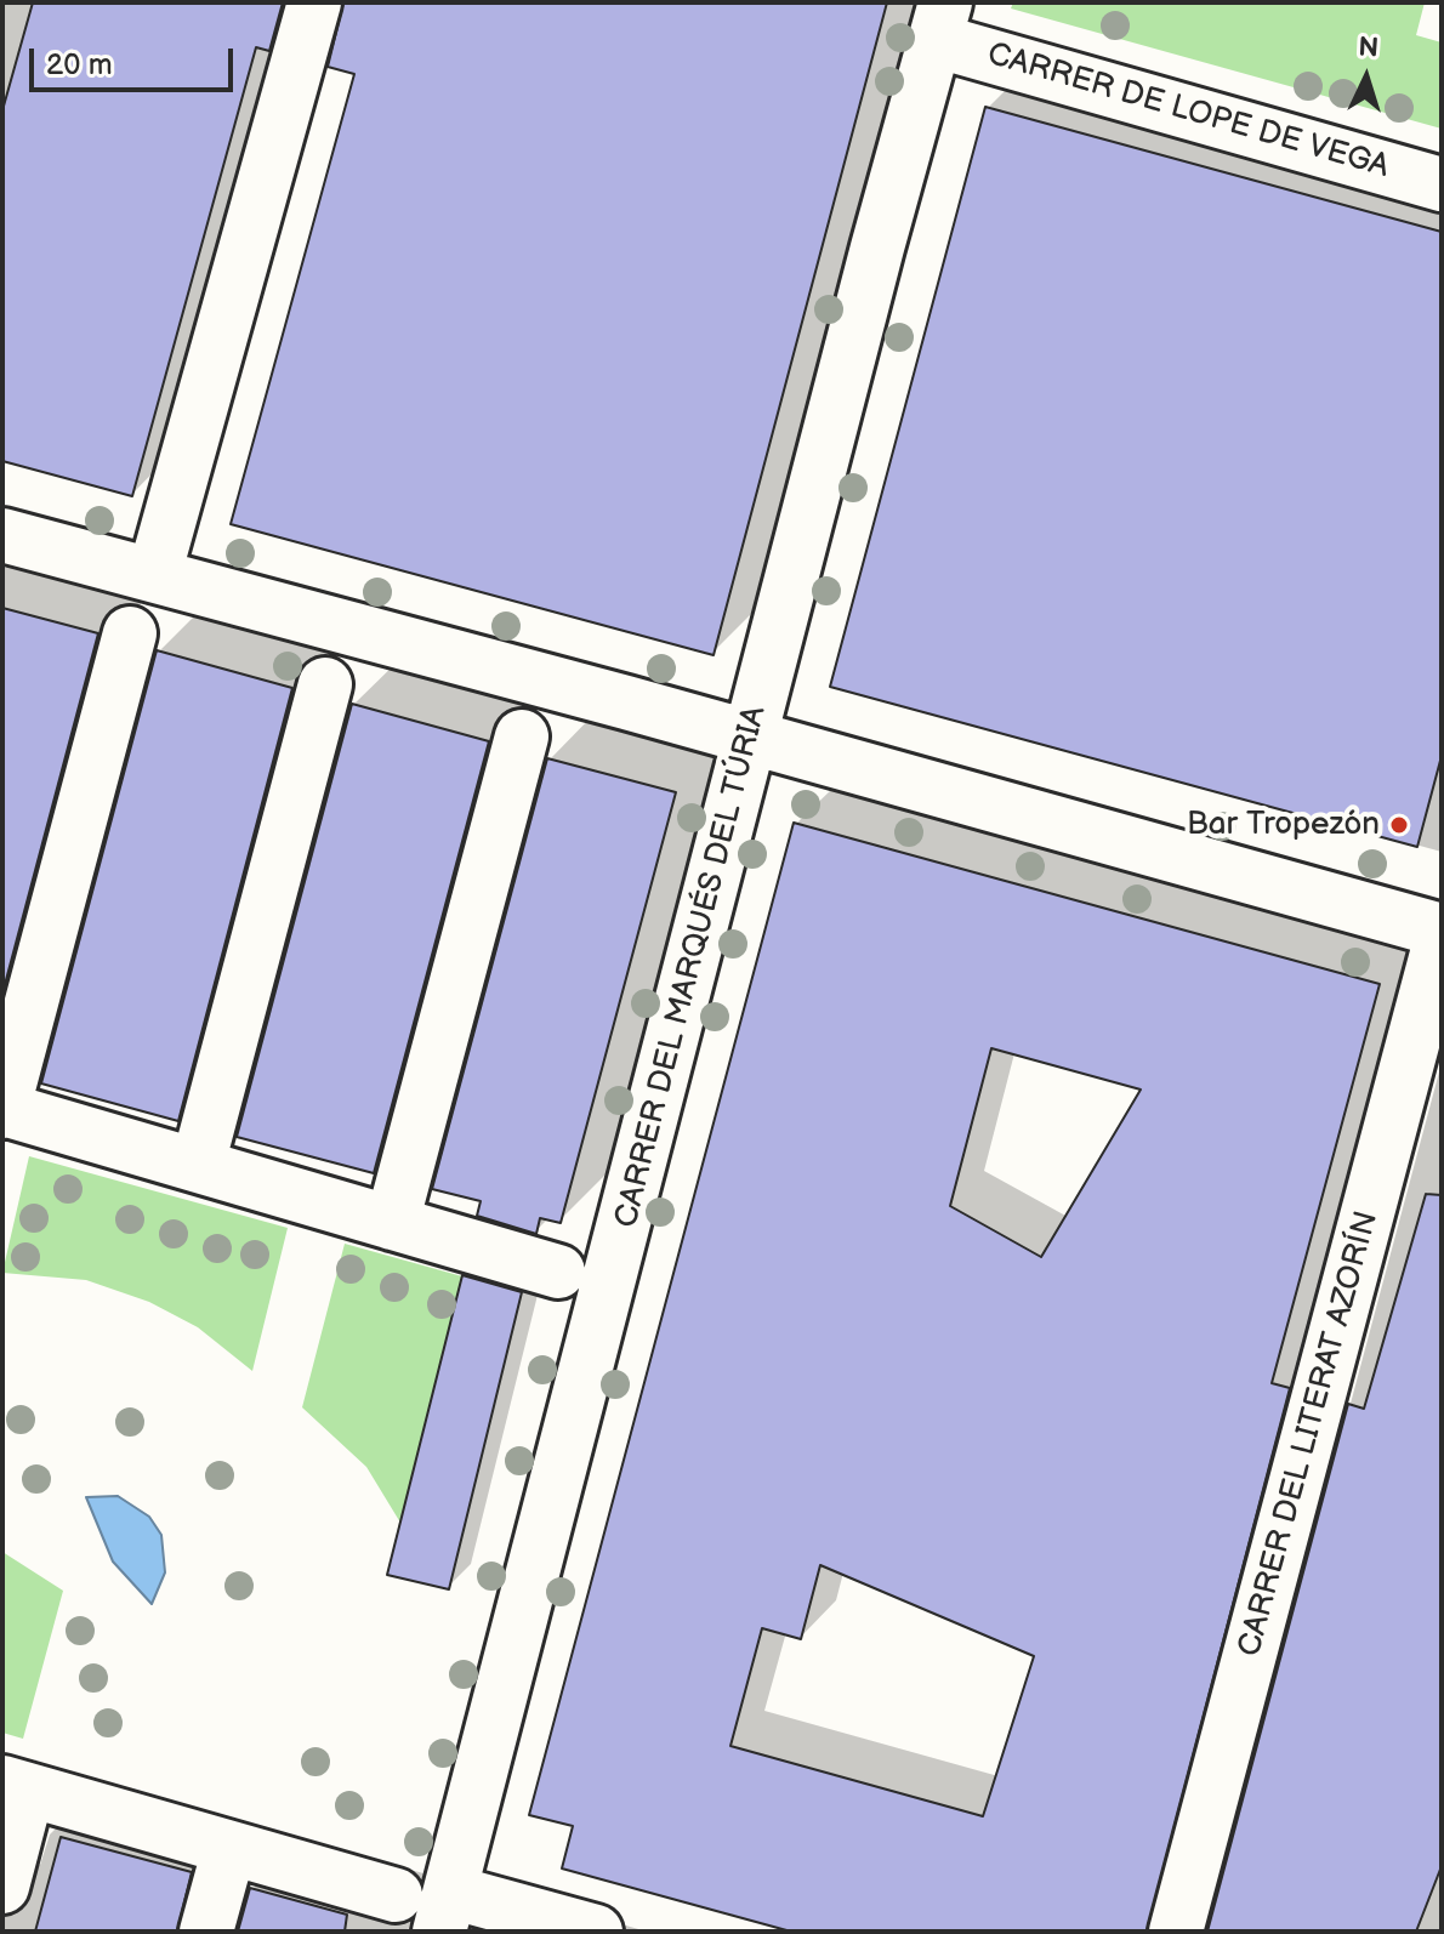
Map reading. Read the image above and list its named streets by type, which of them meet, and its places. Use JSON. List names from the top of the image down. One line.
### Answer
{"streets":{"street":["CARRER DE LOPE DE VEGA","CARRER DEL MARQUÉS DEL TÚRIA","CARRER DEL LITERAT AZORÍN"]},"crossings":[["CARRER DE LOPE DE VEGA","CARRER DEL MARQUÉS DEL TÚRIA"]],"places":["Bar Tropezón"],"scale_bar":"20 m","north":"top"}
